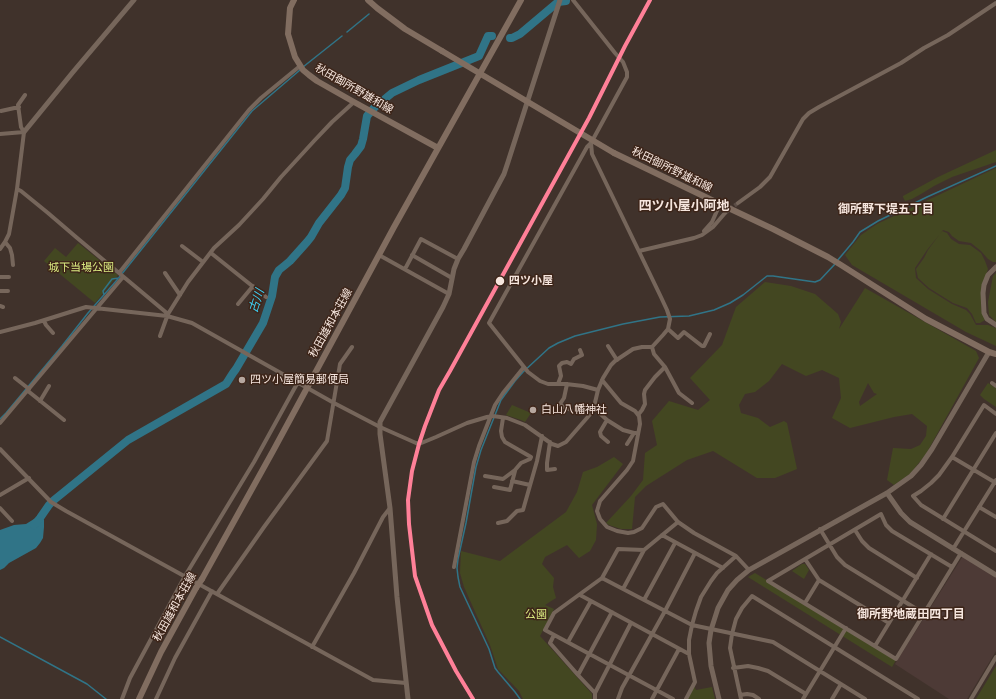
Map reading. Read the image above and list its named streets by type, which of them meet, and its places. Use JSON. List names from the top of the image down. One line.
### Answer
{"streets":{"main road":["秋田御所野雄和線","秋田雄和本荘線"]},"crossings":[["秋田御所野雄和線","秋田雄和本荘線"]],"districts":["四ツ小屋小阿地","御所野下堤五丁目","御所野地蔵田四丁目"],"water":["古川"],"parks":["城下当場公園","公園"],"places":["四ツ小屋","四ツ小屋簡易郵便局","白山八幡神社"]}
